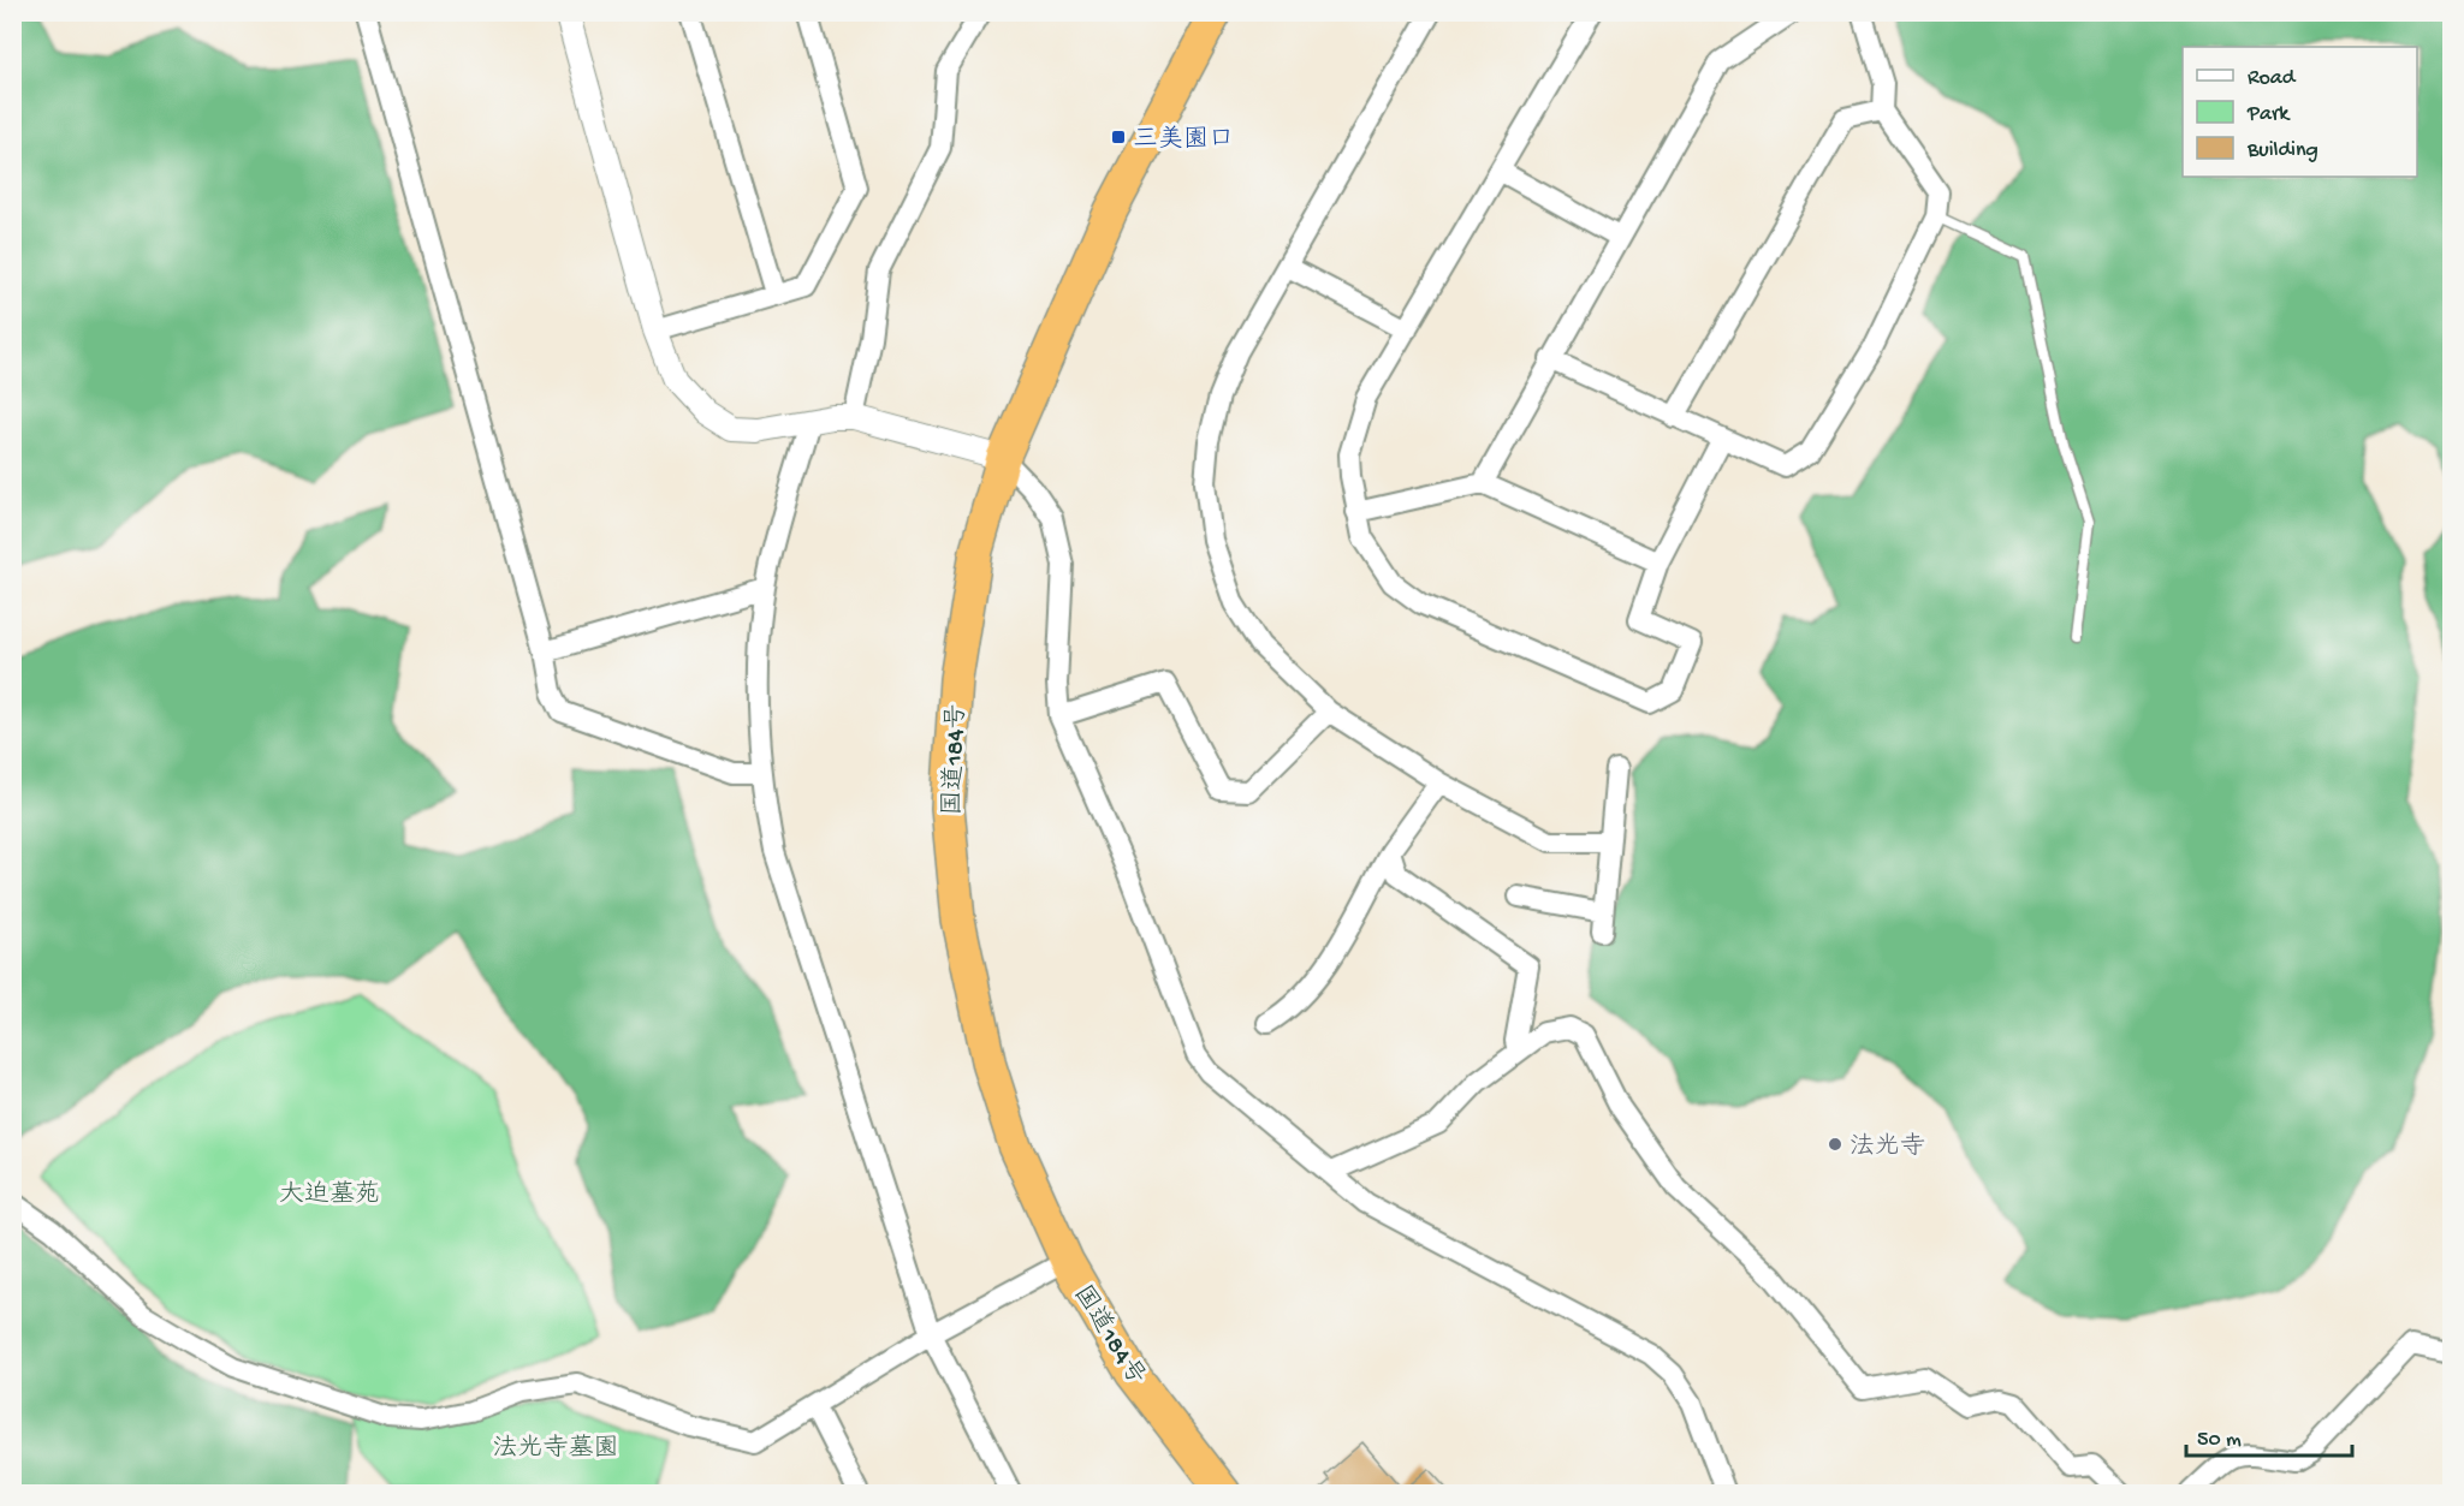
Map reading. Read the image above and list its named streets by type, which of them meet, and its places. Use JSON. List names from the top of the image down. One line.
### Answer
{"streets":{"highway":["国道184号"]},"parks":["大迫墓苑","法光寺墓園"],"places":{"transit":["三美園口"],"other":["法光寺"]},"legend":["Road","Park","Building"],"scale_bar":"50 m"}
